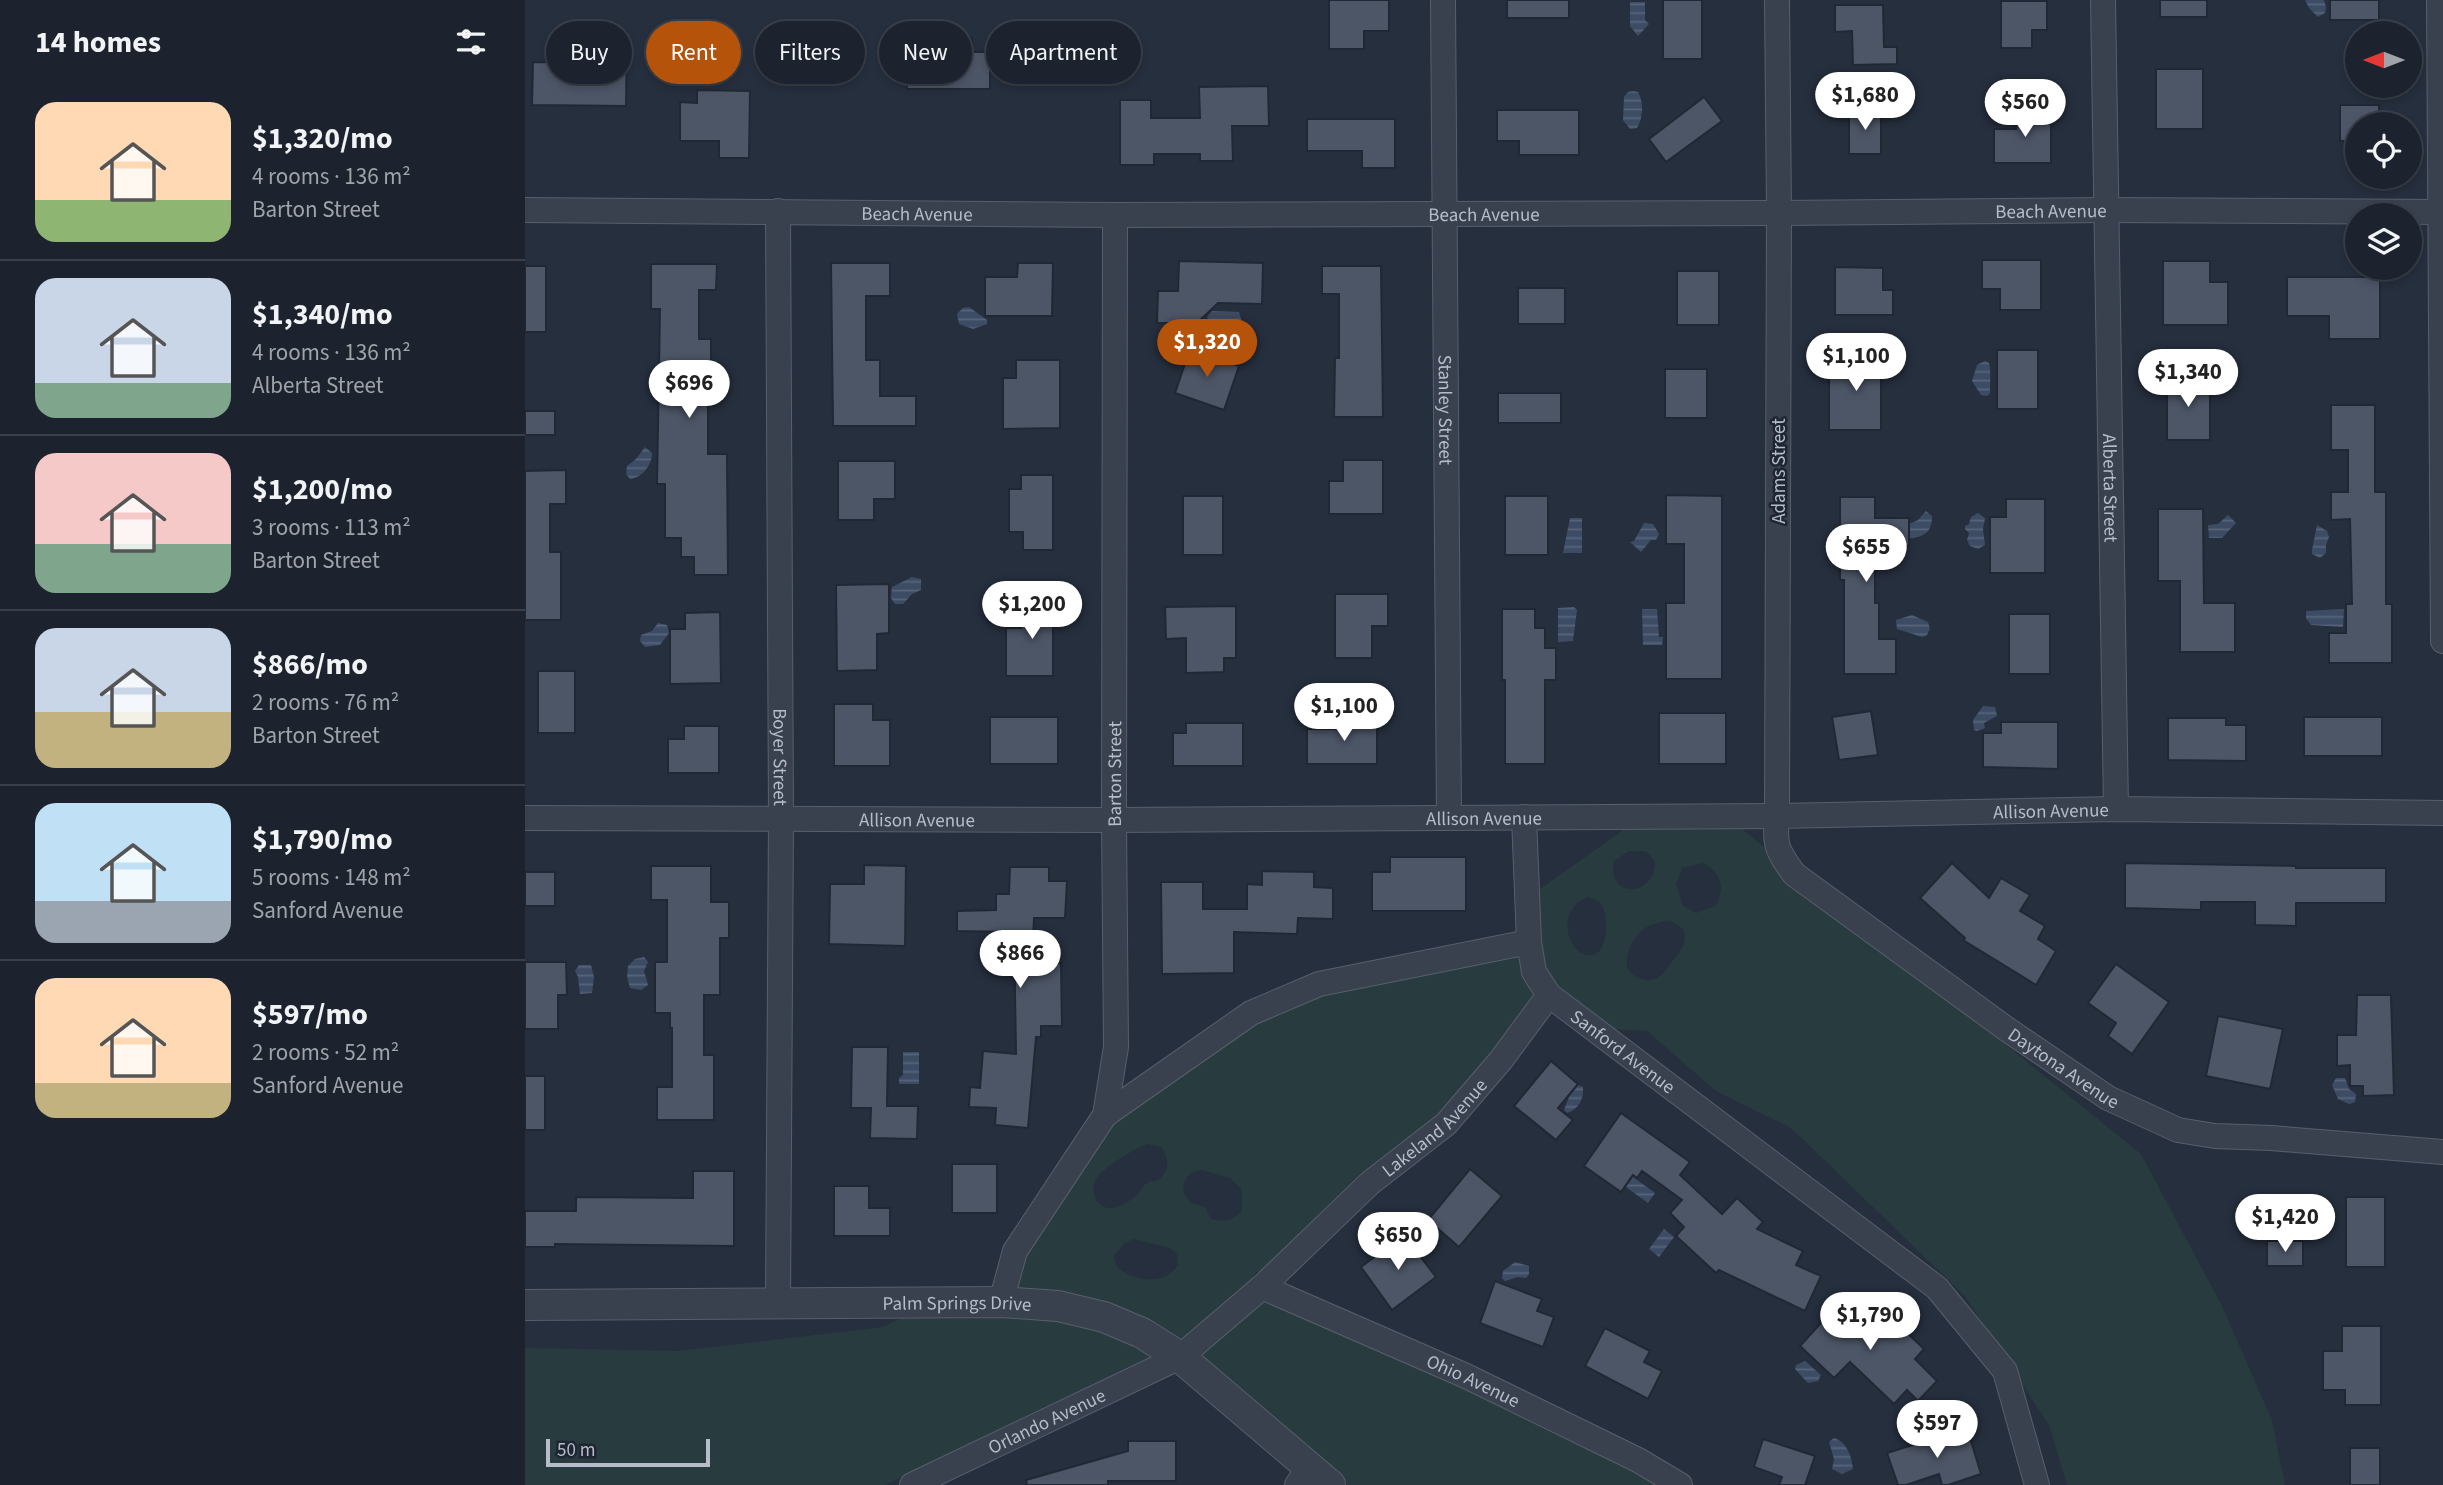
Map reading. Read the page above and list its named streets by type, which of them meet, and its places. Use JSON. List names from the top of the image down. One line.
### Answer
{"streets":{"street":["Beach Avenue","Stanley Street","Adams Street","Alberta Street","Boyer Street","Barton Street","Allison Avenue","Sanford Avenue","Daytona Avenue","Lakeland Avenue","Palm Springs Drive","Ohio Avenue","Orlando Avenue"]},"crossings":[["Beach Avenue","Stanley Street"],["Beach Avenue","Adams Street"],["Beach Avenue","Alberta Street"],["Beach Avenue","Boyer Street"],["Beach Avenue","Barton Street"],["Stanley Street","Allison Avenue"],["Adams Street","Allison Avenue"],["Adams Street","Daytona Avenue"],["Alberta Street","Allison Avenue"],["Boyer Street","Allison Avenue"],["Boyer Street","Palm Springs Drive"],["Barton Street","Allison Avenue"],["Barton Street","Palm Springs Drive"],["Allison Avenue","Daytona Avenue"],["Sanford Avenue","Lakeland Avenue"],["Lakeland Avenue","Palm Springs Drive"],["Lakeland Avenue","Ohio Avenue"],["Lakeland Avenue","Orlando Avenue"],["Palm Springs Drive","Orlando Avenue"]],"scale_bar":"50 m","north":"left","page":{"heading":"14 homes","chip":["Buy","Rent","Filters","New","Apartment"],"price":["$1,680","$560","$1,320","$1,100","$1,340","$696","$655","$1,200","$1,100","$866","$1,420","$650","$1,790","$597"],"list":[{"name":"$1,320/mo","note":"4 rooms · 136 m² · Barton Street"},{"name":"$1,340/mo","note":"4 rooms · 136 m² · Alberta Street"},{"name":"$1,200/mo","note":"3 rooms · 113 m² · Barton Street"},{"name":"$866/mo","note":"2 rooms · 76 m² · Barton Street"},{"name":"$1,790/mo","note":"5 rooms · 148 m² · Sanford Avenue"},{"name":"$597/mo","note":"2 rooms · 52 m² · Sanford Avenue"}],"scale":"50 m"}}
